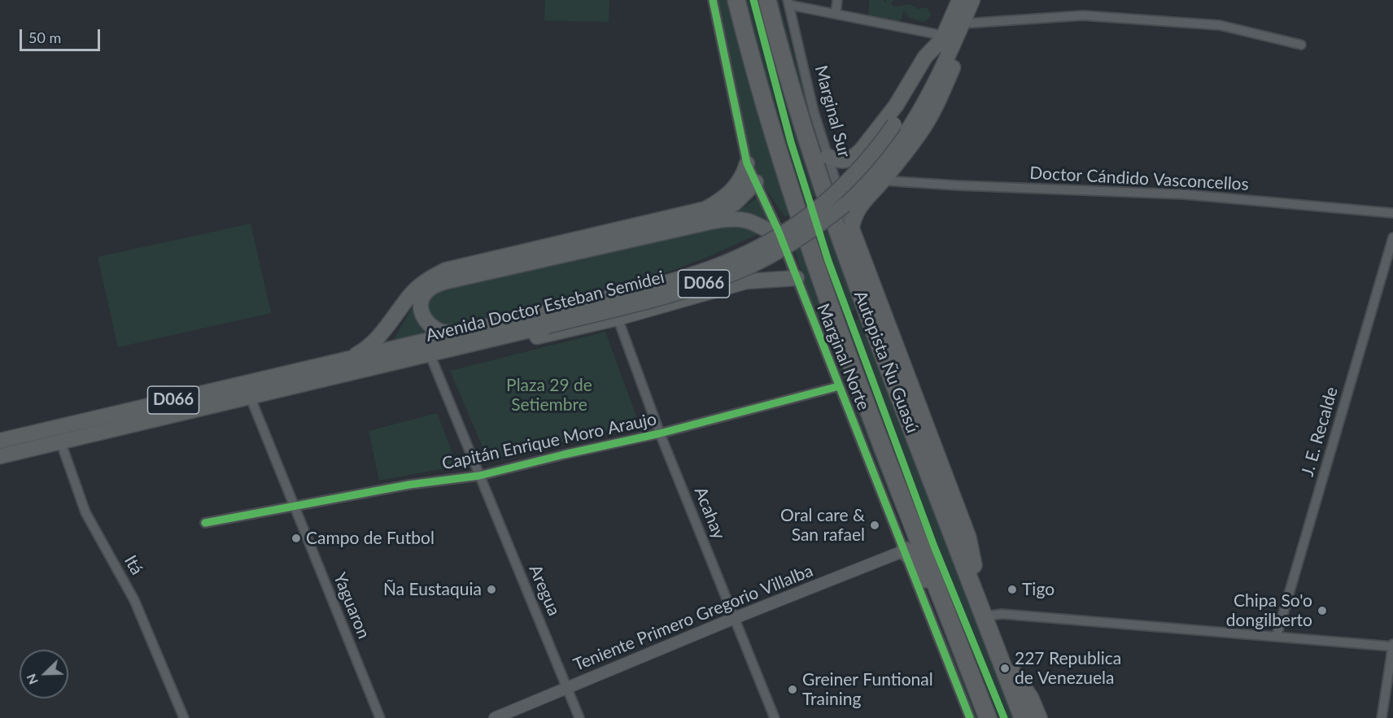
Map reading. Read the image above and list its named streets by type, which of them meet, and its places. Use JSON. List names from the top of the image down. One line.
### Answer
{"streets":{"highway":["D066","Avenida Doctor Esteban Semidei","Autopista Ñu Guasú"],"street":["Marginal Sur","Doctor Cándido Vasconcellos","Marginal Norte","J. E. Recalde","Capitán Enrique Moro Araujo","Acahay","Itá","Aregua","Yaguaron","Teniente Primero Gregorio Villalba"]},"crossings":[["Avenida Doctor Esteban Semidei","Itá"],["Avenida Doctor Esteban Semidei","Aregua"],["Avenida Doctor Esteban Semidei","Yaguaron"],["Marginal Norte","Capitán Enrique Moro Araujo"],["Marginal Norte","Teniente Primero Gregorio Villalba"],["Capitán Enrique Moro Araujo","Acahay"],["Capitán Enrique Moro Araujo","Aregua"],["Capitán Enrique Moro Araujo","Yaguaron"],["Acahay","Teniente Primero Gregorio Villalba"],["Aregua","Teniente Primero Gregorio Villalba"]],"parks":["Plaza 29 de Setiembre"],"places":["Oral care & San rafael","Campo de Futbol","Ña Eustaquia","Tigo","Chipa So'o dongilberto","227 Republica de Venezuela","Greiner Funtional Training"],"scale_bar":"50 m","north":"bottom left"}
